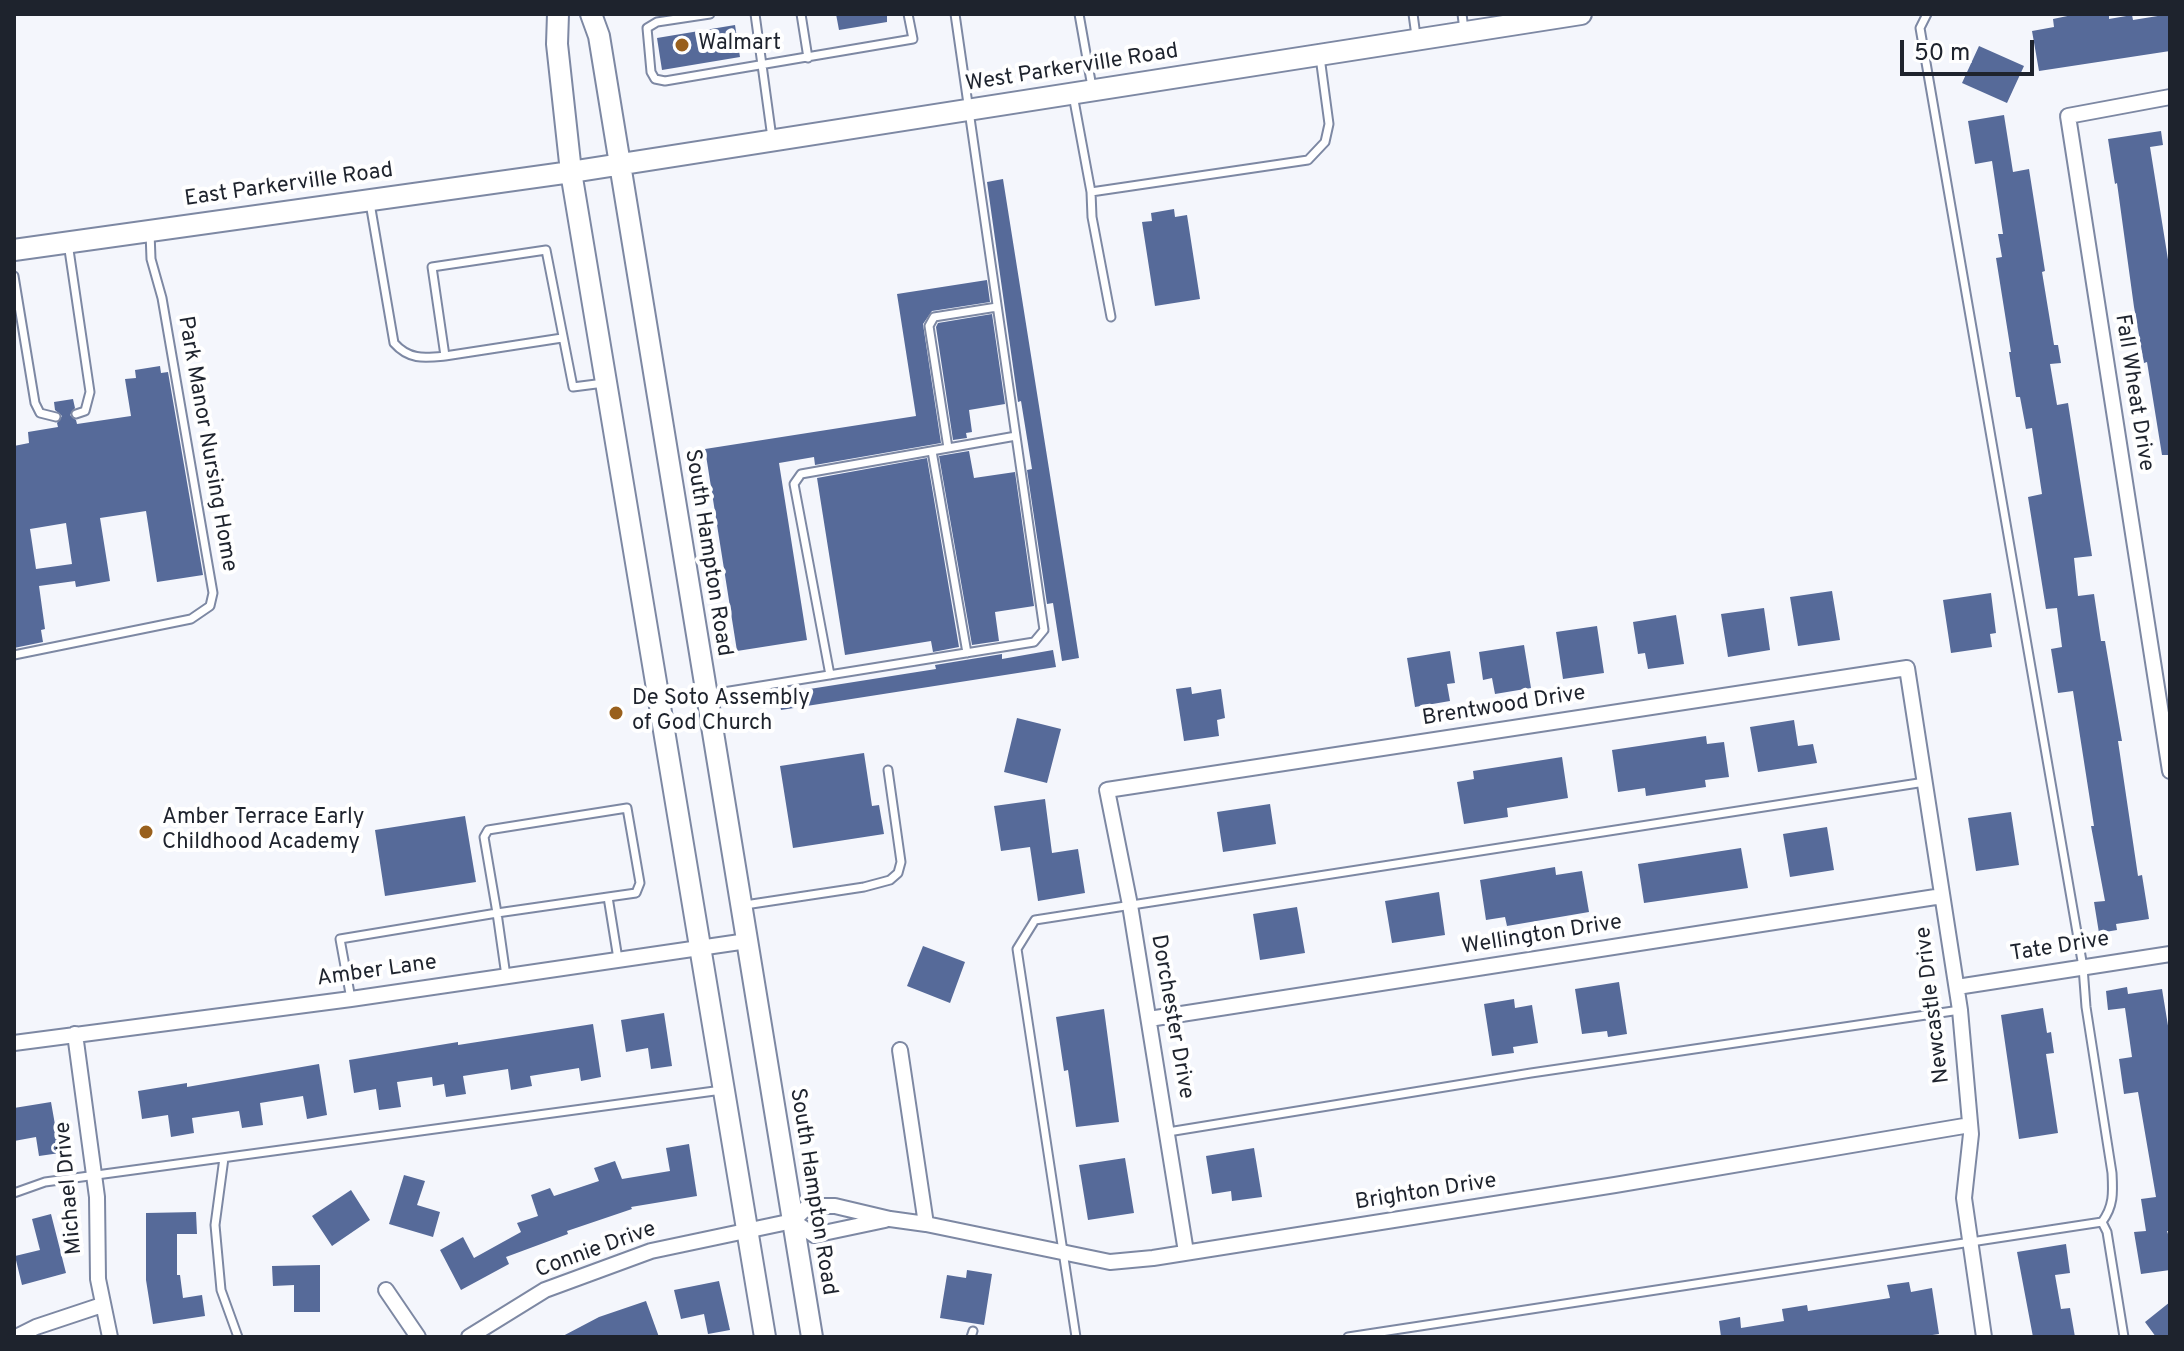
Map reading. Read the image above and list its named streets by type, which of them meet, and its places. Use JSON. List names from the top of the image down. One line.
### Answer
{"streets":{"main road":["West Parkerville Road","East Parkerville Road","South Hampton Road"],"street":["Fall Wheat Drive","Brentwood Drive","Wellington Drive","Tate Drive","Amber Lane","Newcastle Drive","Dorchester Drive","Michael Drive","Brighton Drive","Connie Drive"],"lane":["Park Manor Nursing Home"]},"crossings":[["West Parkerville Road","East Parkerville Road"],["West Parkerville Road","South Hampton Road"],["East Parkerville Road","Park Manor Nursing Home"],["South Hampton Road","Amber Lane"],["South Hampton Road","Brighton Drive"],["South Hampton Road","Connie Drive"],["Brentwood Drive","Newcastle Drive"],["Brentwood Drive","Dorchester Drive"],["Wellington Drive","Newcastle Drive"],["Wellington Drive","Dorchester Drive"],["Tate Drive","Newcastle Drive"],["Amber Lane","Michael Drive"],["Newcastle Drive","Brighton Drive"],["Dorchester Drive","Brighton Drive"],["Brighton Drive","Connie Drive"]],"places":["Walmart","De Soto Assembly of God Church","Amber Terrace Early Childhood Academy"],"scale_bar":"50 m"}
